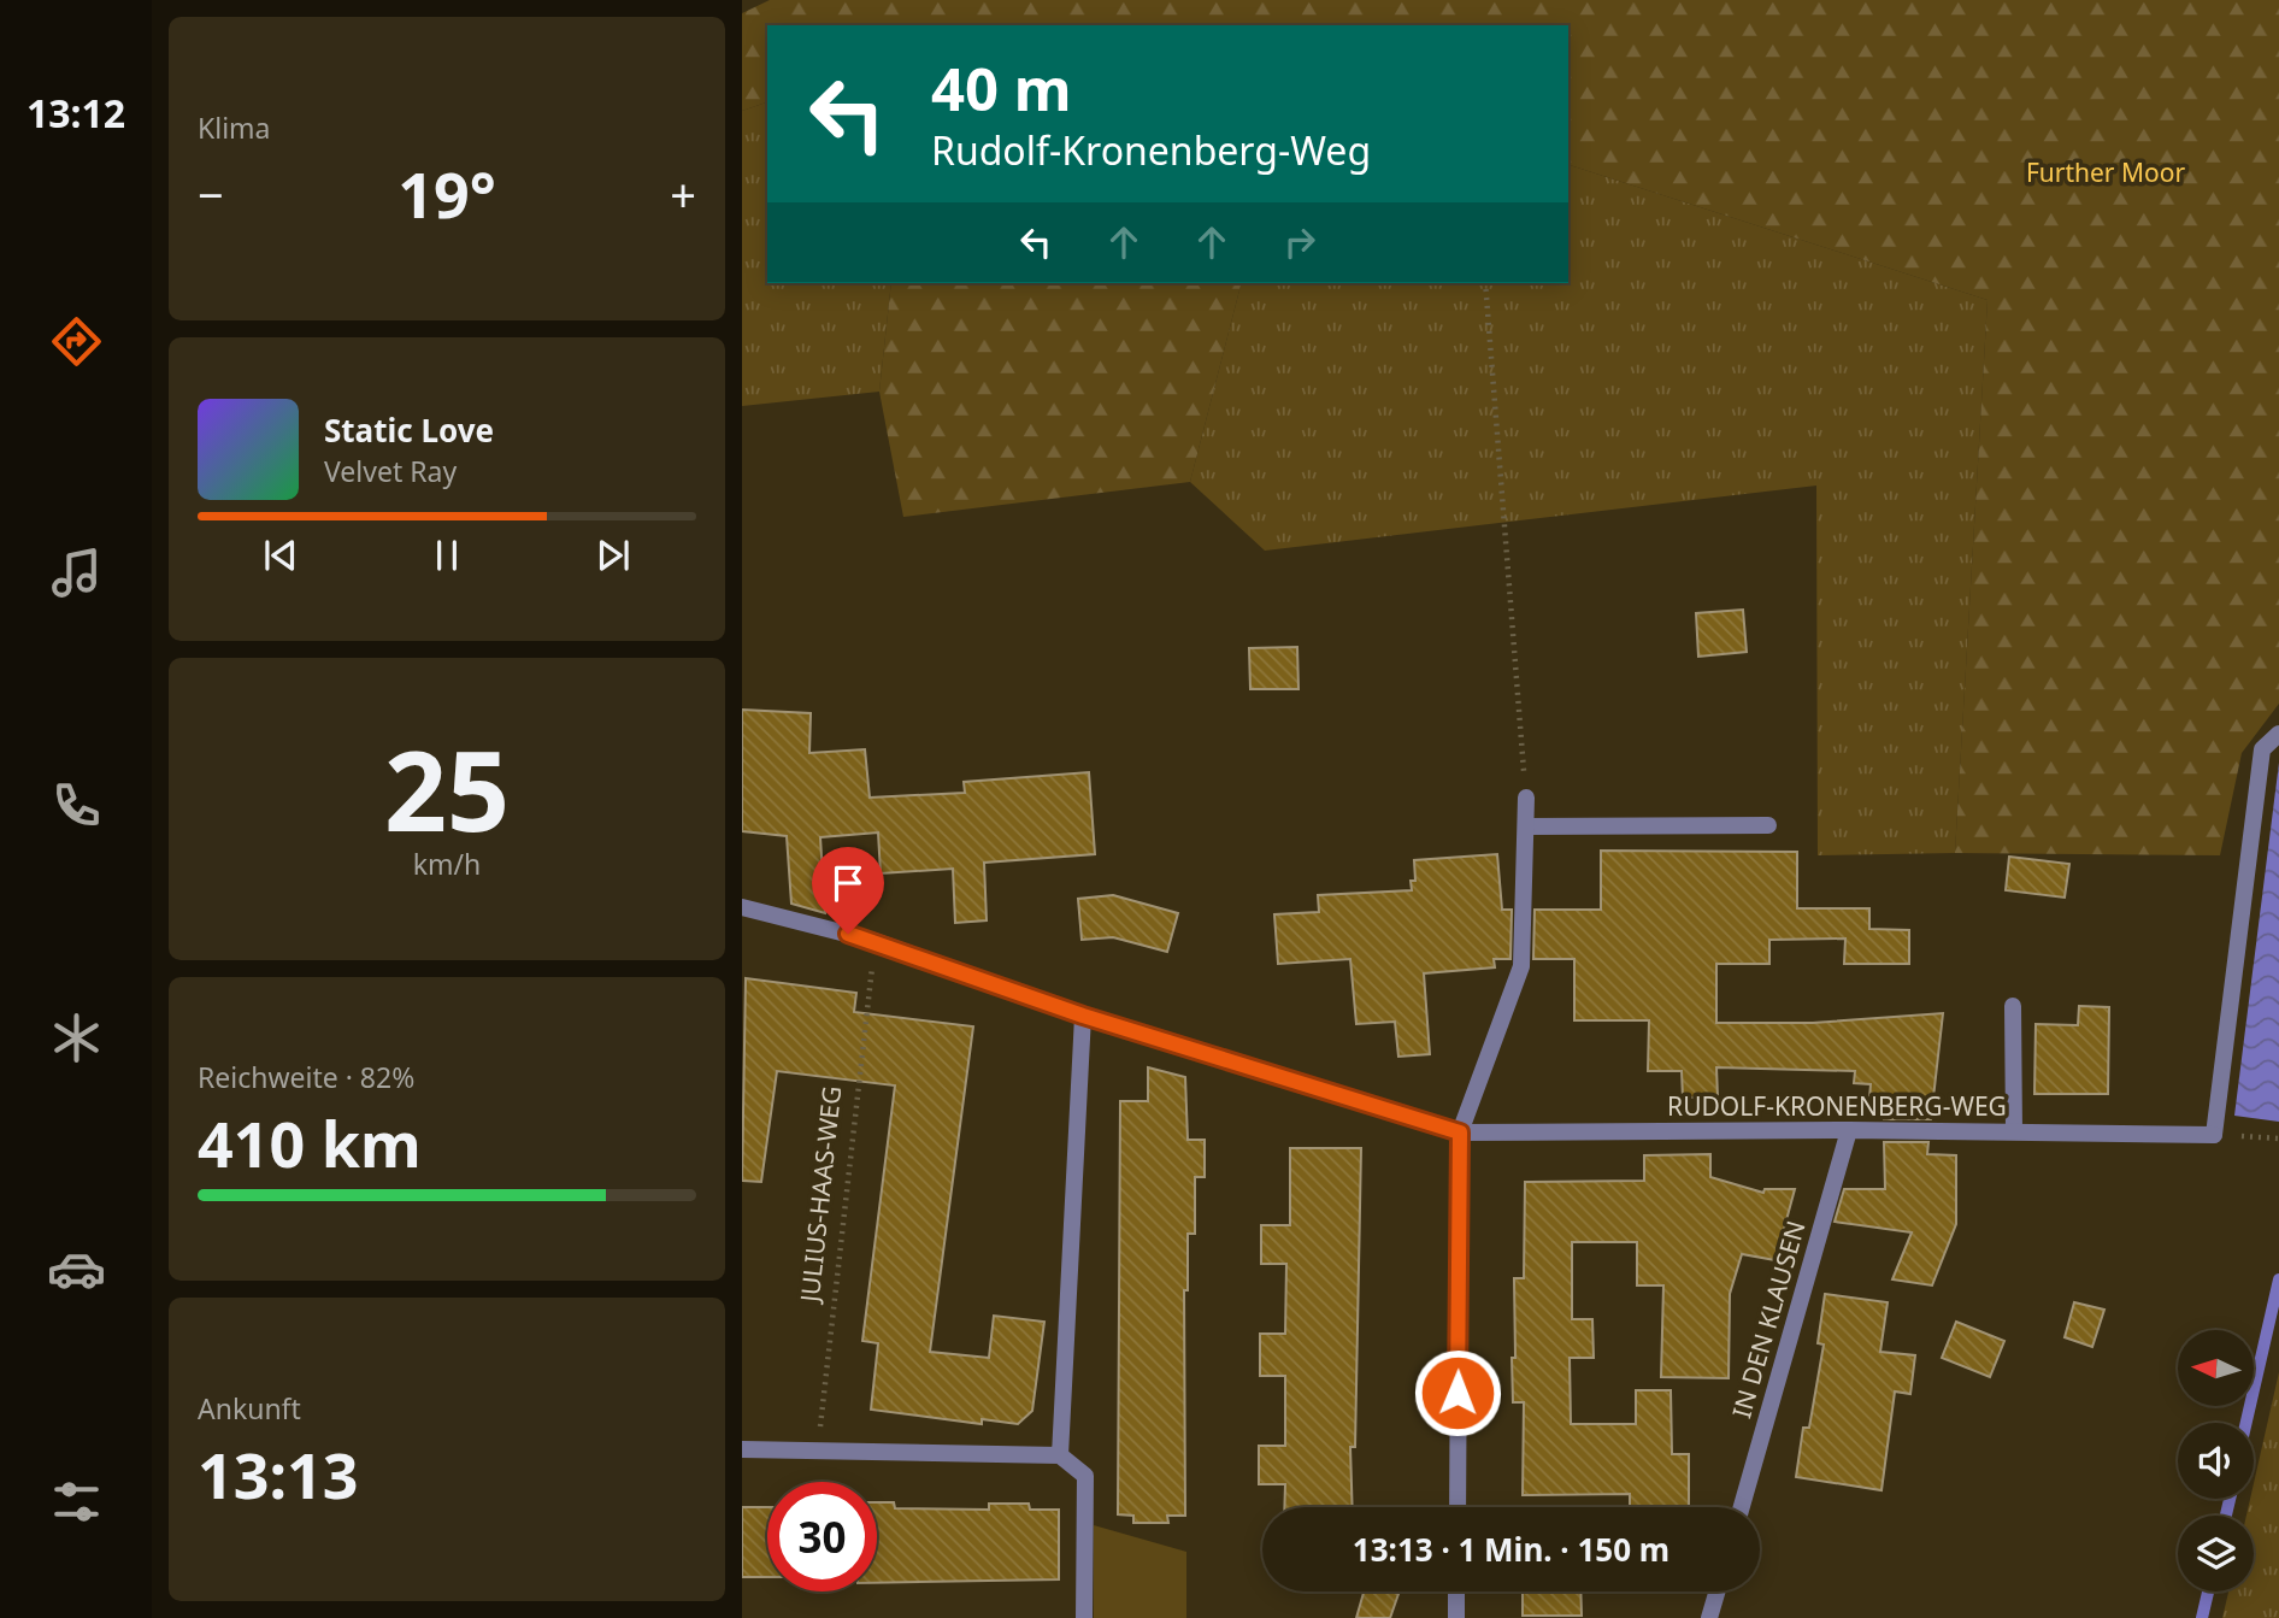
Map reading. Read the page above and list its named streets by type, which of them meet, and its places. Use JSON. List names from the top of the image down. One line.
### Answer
{"streets":{"street":["RUDOLF-KRONENBERG-WEG","IN DEN KLAUSEN"],"path":["JULIUS-HAAS-WEG"]},"crossings":[["RUDOLF-KRONENBERG-WEG","JULIUS-HAAS-WEG"],["RUDOLF-KRONENBERG-WEG","IN DEN KLAUSEN"]],"parks":["Further Moor"],"north":"left","page":{"tabs":"13:12","tile":["Klima",["25","km/h"],["Reichweite · 82%","410 km"],["Ankunft","13:13"]],"turn":["40 m","Rudolf-Kronenberg-Weg"],"heat":["−","19°","+"],"song":["Static Love","Velvet Ray"],"limit":"30","trip":"13:13 · 1 Min. · 150 m"}}
